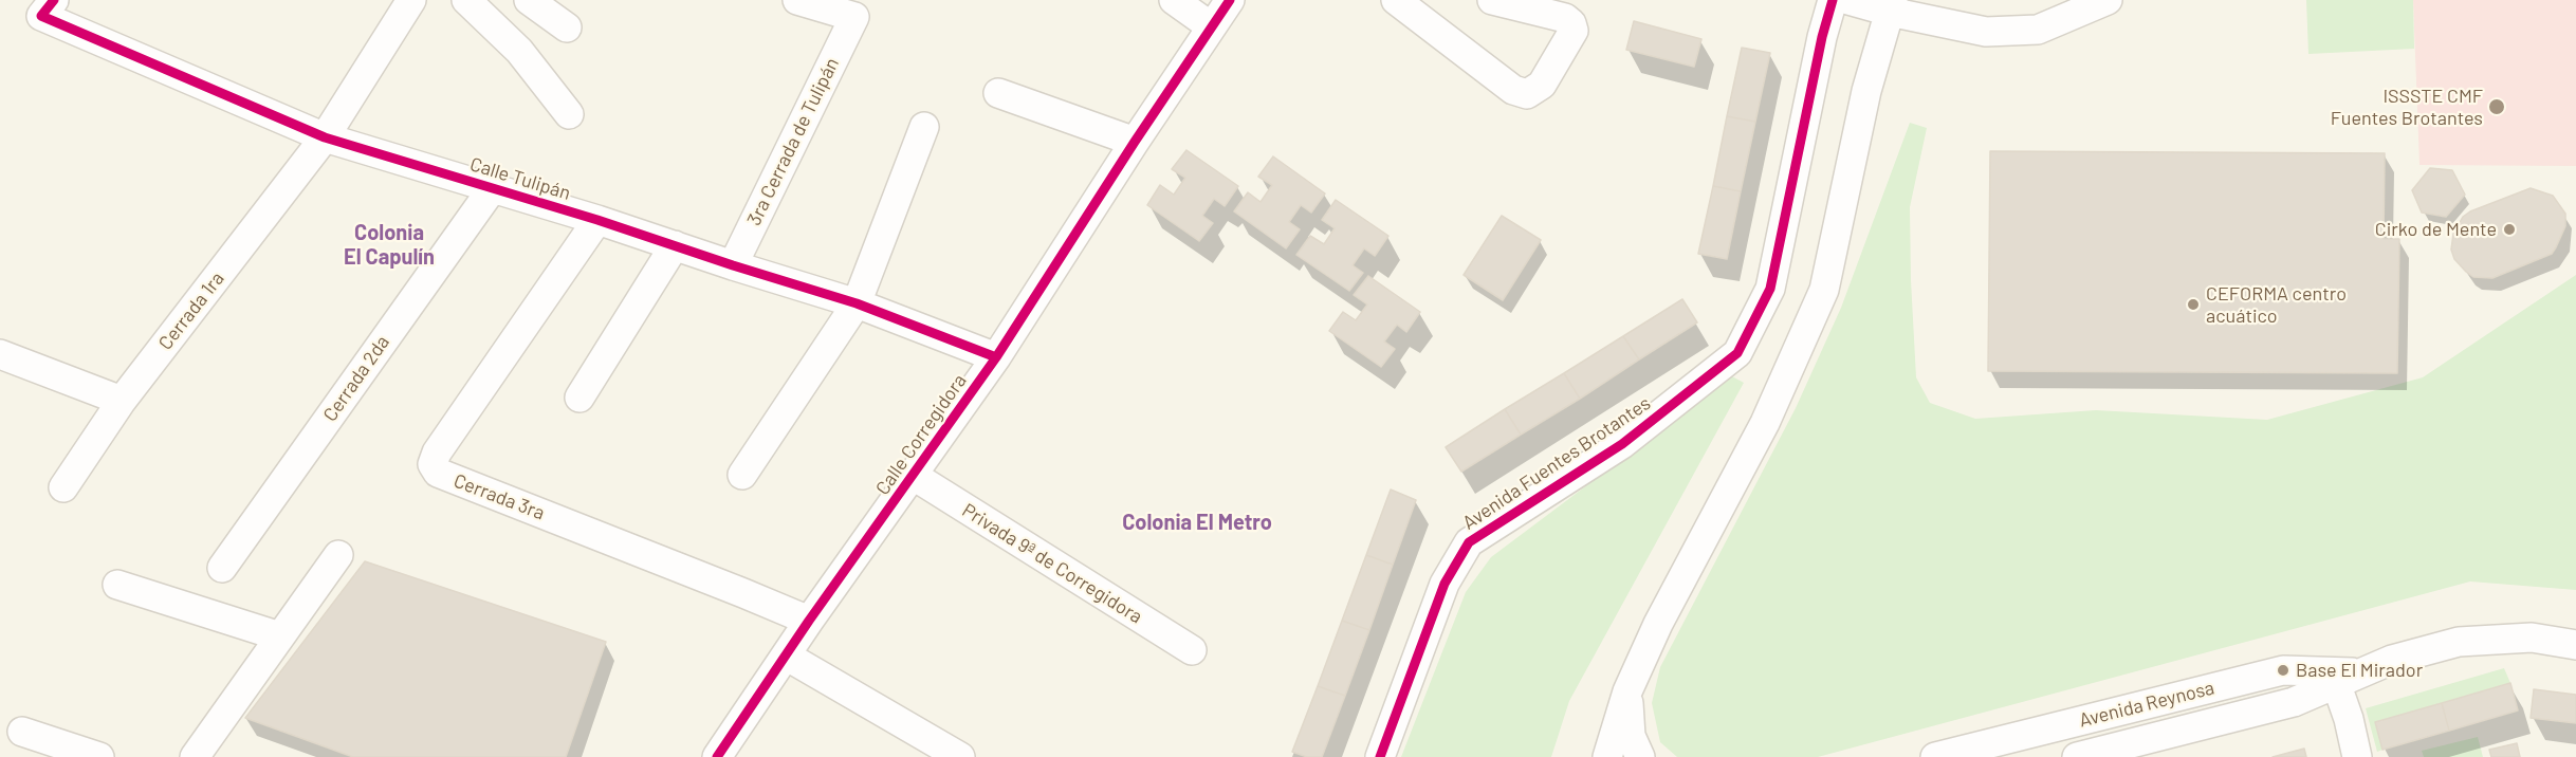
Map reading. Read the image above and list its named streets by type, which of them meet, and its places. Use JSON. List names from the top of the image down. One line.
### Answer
{"streets":{"street":["3ra Cerrada de Tulipán","Calle Tulipán","Cerrada 1ra","Cerrada 2da","Calle Corregidora","Avenida Fuentes Brotantes","Cerrada 3ra","Privada 9ª de Corregidora","Avenida Reynosa"]},"crossings":[["3ra Cerrada de Tulipán","Calle Tulipán"],["Calle Tulipán","Cerrada 1ra"],["Calle Tulipán","Cerrada 2da"],["Calle Tulipán","Calle Corregidora"],["Calle Tulipán","Cerrada 3ra"],["Calle Corregidora","Cerrada 3ra"],["Calle Corregidora","Privada 9ª de Corregidora"]],"districts":["Colonia El Capulín","Colonia El Metro"],"places":["ISSSTE CMF Fuentes Brotantes","Cirko de Mente","CEFORMA centro acuático","Base El Mirador"]}
